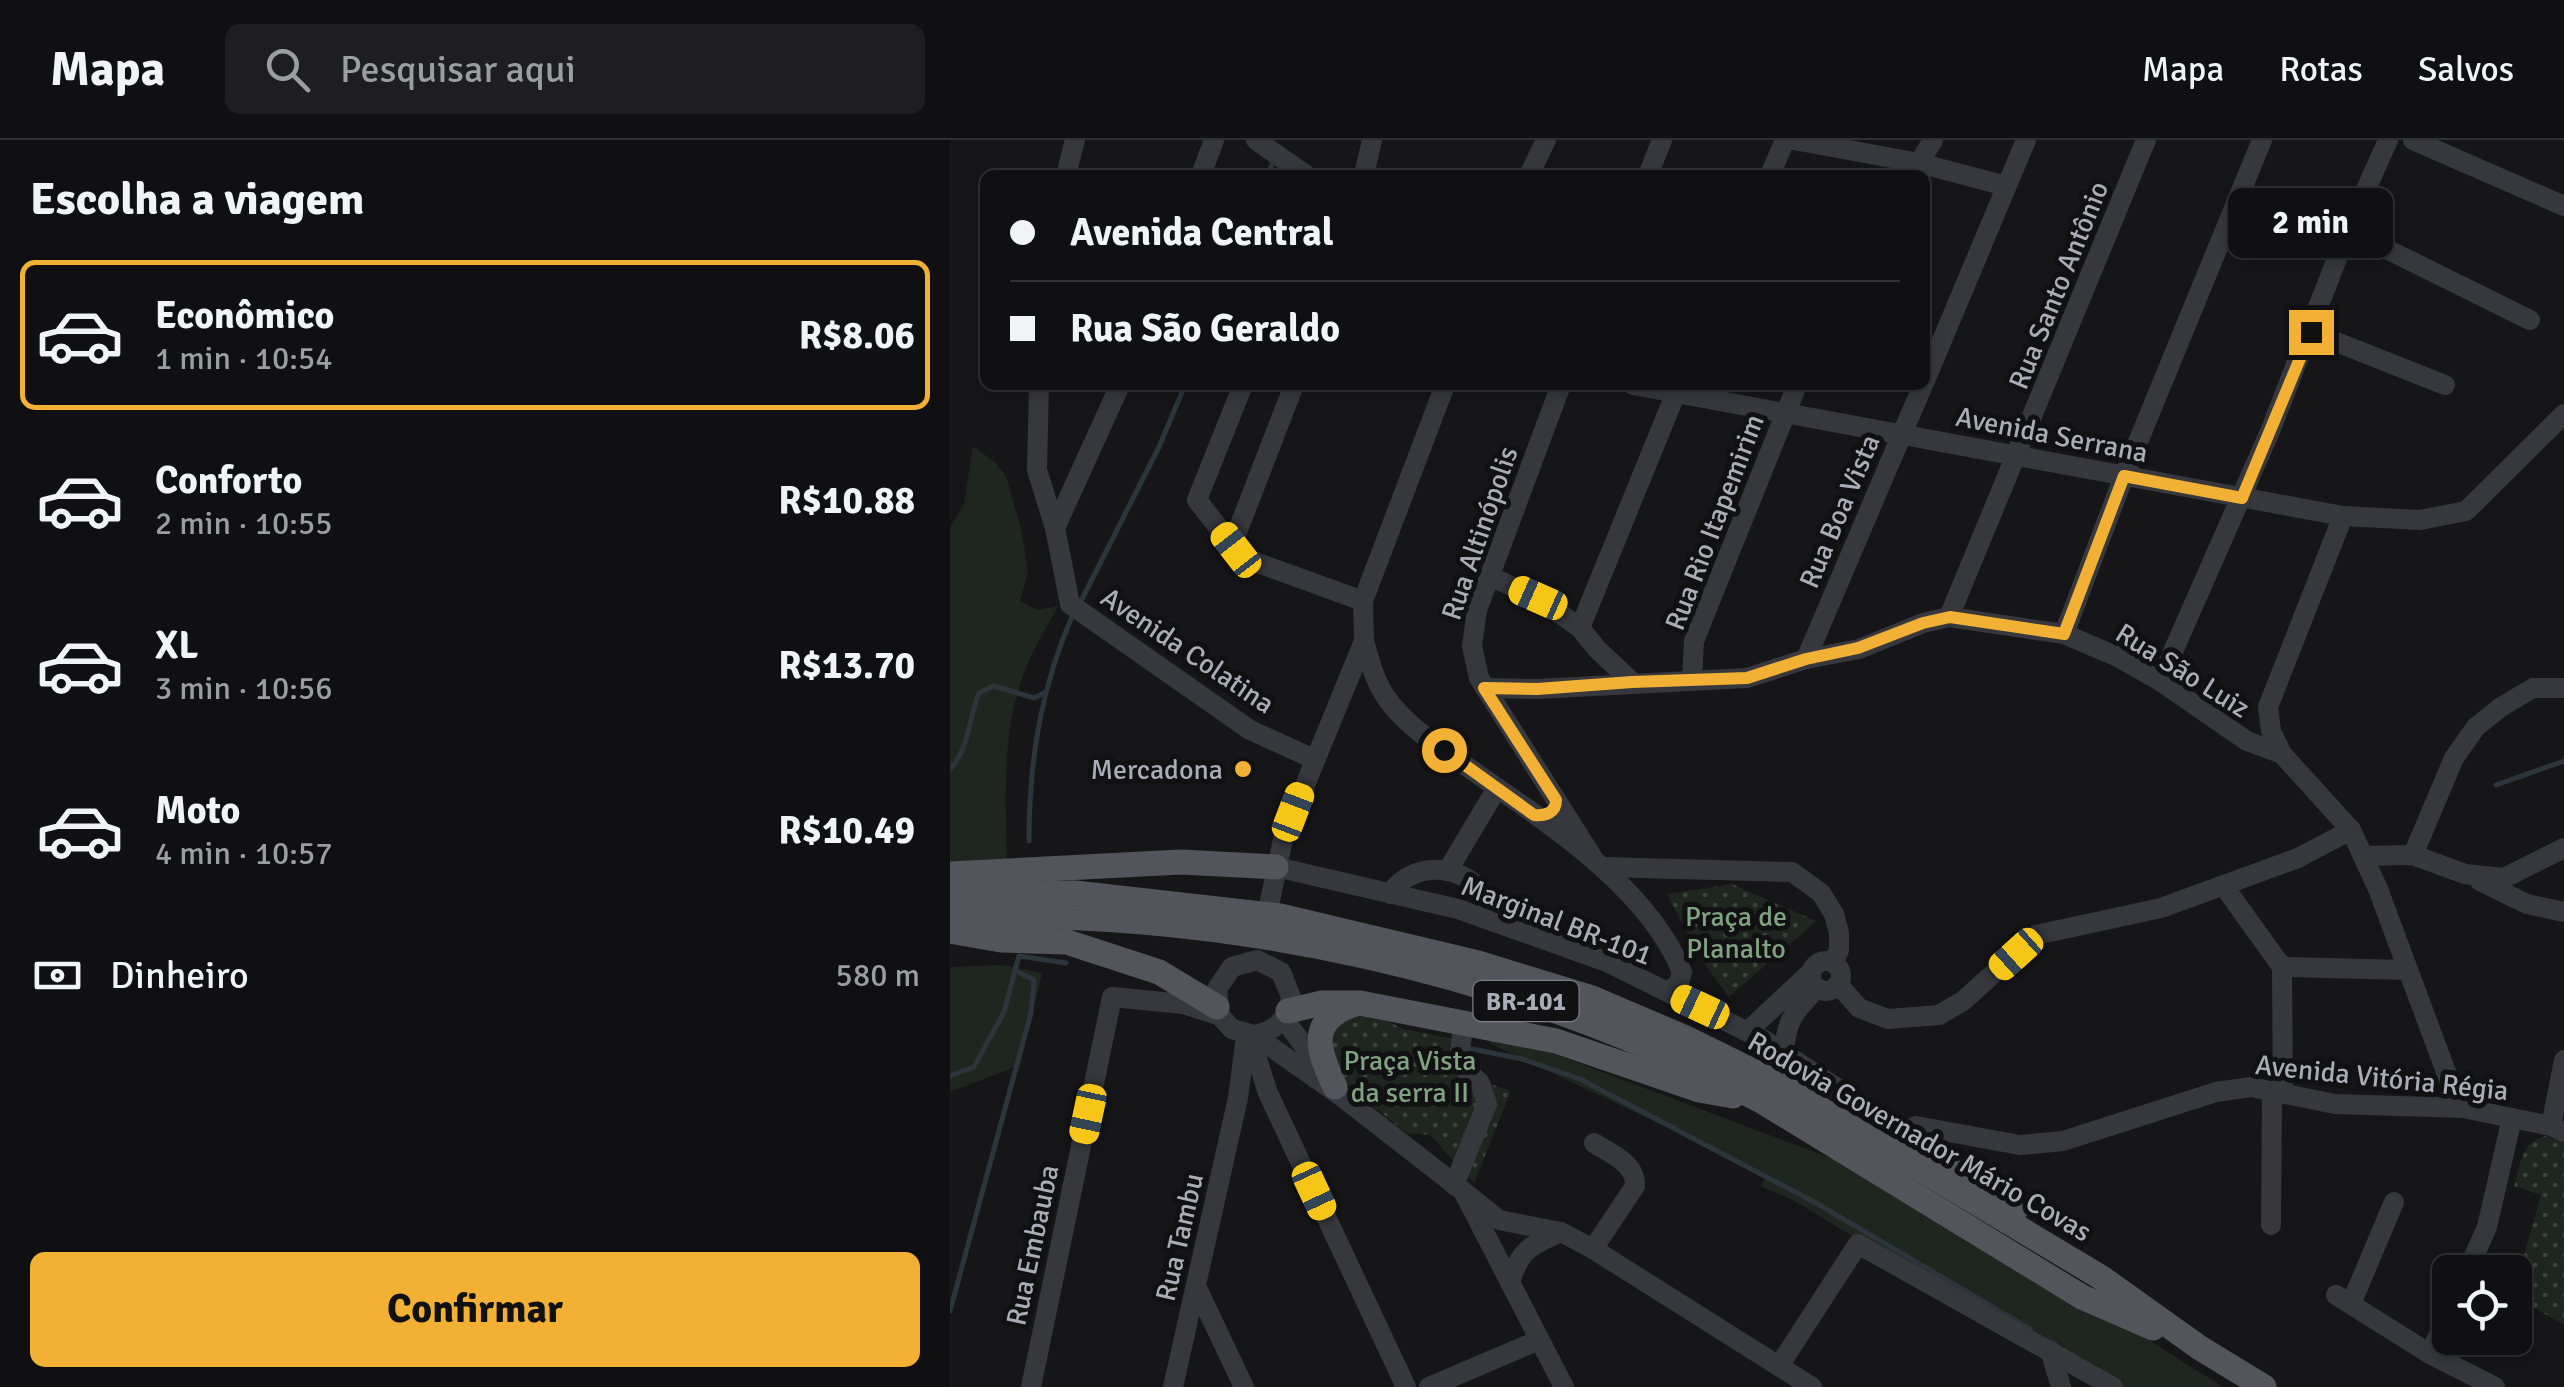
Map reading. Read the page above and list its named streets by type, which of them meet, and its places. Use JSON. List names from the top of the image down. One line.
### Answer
{"streets":{"main road":["BR-101","Rodovia Governador Mário Covas"],"street":["Rua Santo Antônio","Avenida Serrana","Rua Boa Vista","Rua Rio Itapemirim","Rua Altinópolis","Avenida Colatina","Rua São Luiz","Marginal BR-101","Avenida Vitória Régia","Rua Tambu","Rua Embauba"]},"crossings":[["Rua Santo Antônio","Avenida Serrana"],["Rua Santo Antônio","Rua São Luiz"],["Avenida Serrana","Rua Boa Vista"],["Avenida Serrana","Rua Rio Itapemirim"],["Rua Boa Vista","Rua São Luiz"],["Rua Rio Itapemirim","Rua São Luiz"],["Rua Altinópolis","Rua São Luiz"],["Rua São Luiz","Avenida Vitória Régia"],["Marginal BR-101","Avenida Vitória Régia"],["Rua Tambu","Rua Embauba"]],"parks":["Praça de Planalto","Praça Vista da serra II"],"places":["Mercadona"],"page":{"header":"Mapa","search":"Pesquisar aqui","nav":["Mapa","Rotas","Salvos"],"heading":"Escolha a viagem","banner":["Avenida Central","Rua São Geraldo"],"bubble":"2 min","list":[{"name":"Econômico","note":"1 min · 10:54","value":"R$8.06"},{"name":"Conforto","note":"2 min · 10:55","value":"R$10.88"},{"name":"XL","note":"3 min · 10:56","value":"R$13.70"},{"name":"Moto","note":"4 min · 10:57","value":"R$10.49"}],"pay":["Dinheiro","580 m"],"buttons":"Confirmar"}}
